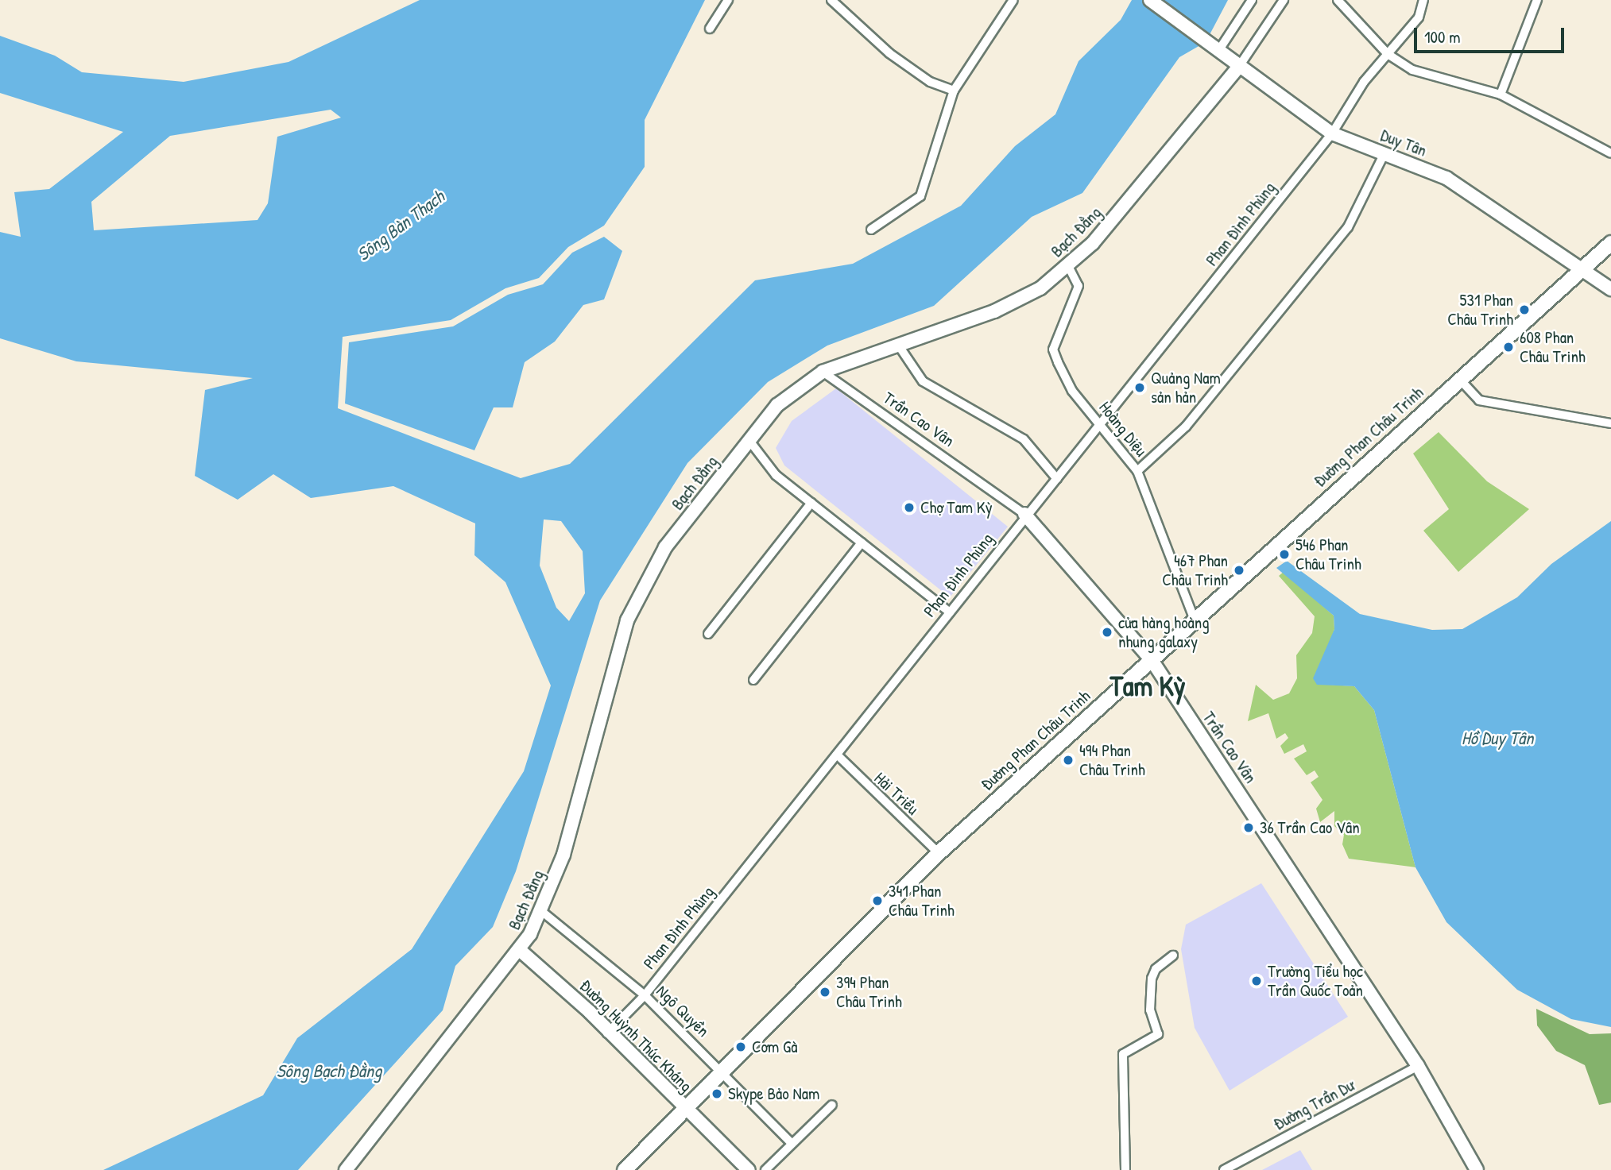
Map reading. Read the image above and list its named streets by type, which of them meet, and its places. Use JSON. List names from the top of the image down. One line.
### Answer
{"streets":{"main road":["Đường Phan Châu Trinh"],"street":["Duy Tân","Phan Đình Phùng","Bạch Đằng","Trần Cao Vân","Hoàng Diệu","Hải Triều","Ngô Quyền","Đường Huỳnh Thúc Kháng","Đường Trần Dư"]},"crossings":[["Duy Tân","Phan Đình Phùng"],["Duy Tân","Bạch Đằng"],["Duy Tân","Đường Phan Châu Trinh"],["Phan Đình Phùng","Trần Cao Vân"],["Phan Đình Phùng","Hoàng Diệu"],["Phan Đình Phùng","Hải Triều"],["Phan Đình Phùng","Ngô Quyền"],["Phan Đình Phùng","Đường Huỳnh Thúc Kháng"],["Bạch Đằng","Trần Cao Vân"],["Bạch Đằng","Hoàng Diệu"],["Bạch Đằng","Ngô Quyền"],["Bạch Đằng","Đường Huỳnh Thúc Kháng"],["Trần Cao Vân","Đường Phan Châu Trinh"],["Trần Cao Vân","Đường Trần Dư"],["Hoàng Diệu","Đường Phan Châu Trinh"],["Đường Phan Châu Trinh","Hải Triều"],["Đường Phan Châu Trinh","Ngô Quyền"],["Đường Phan Châu Trinh","Đường Huỳnh Thúc Kháng"]],"districts":["Tam Kỳ"],"water":["Sông Bàn Thạch","Hồ Duy Tân","Sông Bạch Đằng"],"places":["531 Phan Châu Trinh","608 Phan Châu Trinh","Quảng Nam sản hản","Chợ Tam Kỳ","546 Phan Châu Trinh","467 Phan Châu Trinh","cửa hàng hoàng nhung galaxy","494 Phan Châu Trinh","36 Trần Cao Vân","341 Phan Châu Trinh","Trường Tiểu học Trần Quốc Toản","394 Phan Châu Trinh","Cơm Gà","Skype Bảo Nam"],"scale_bar":"100 m"}
